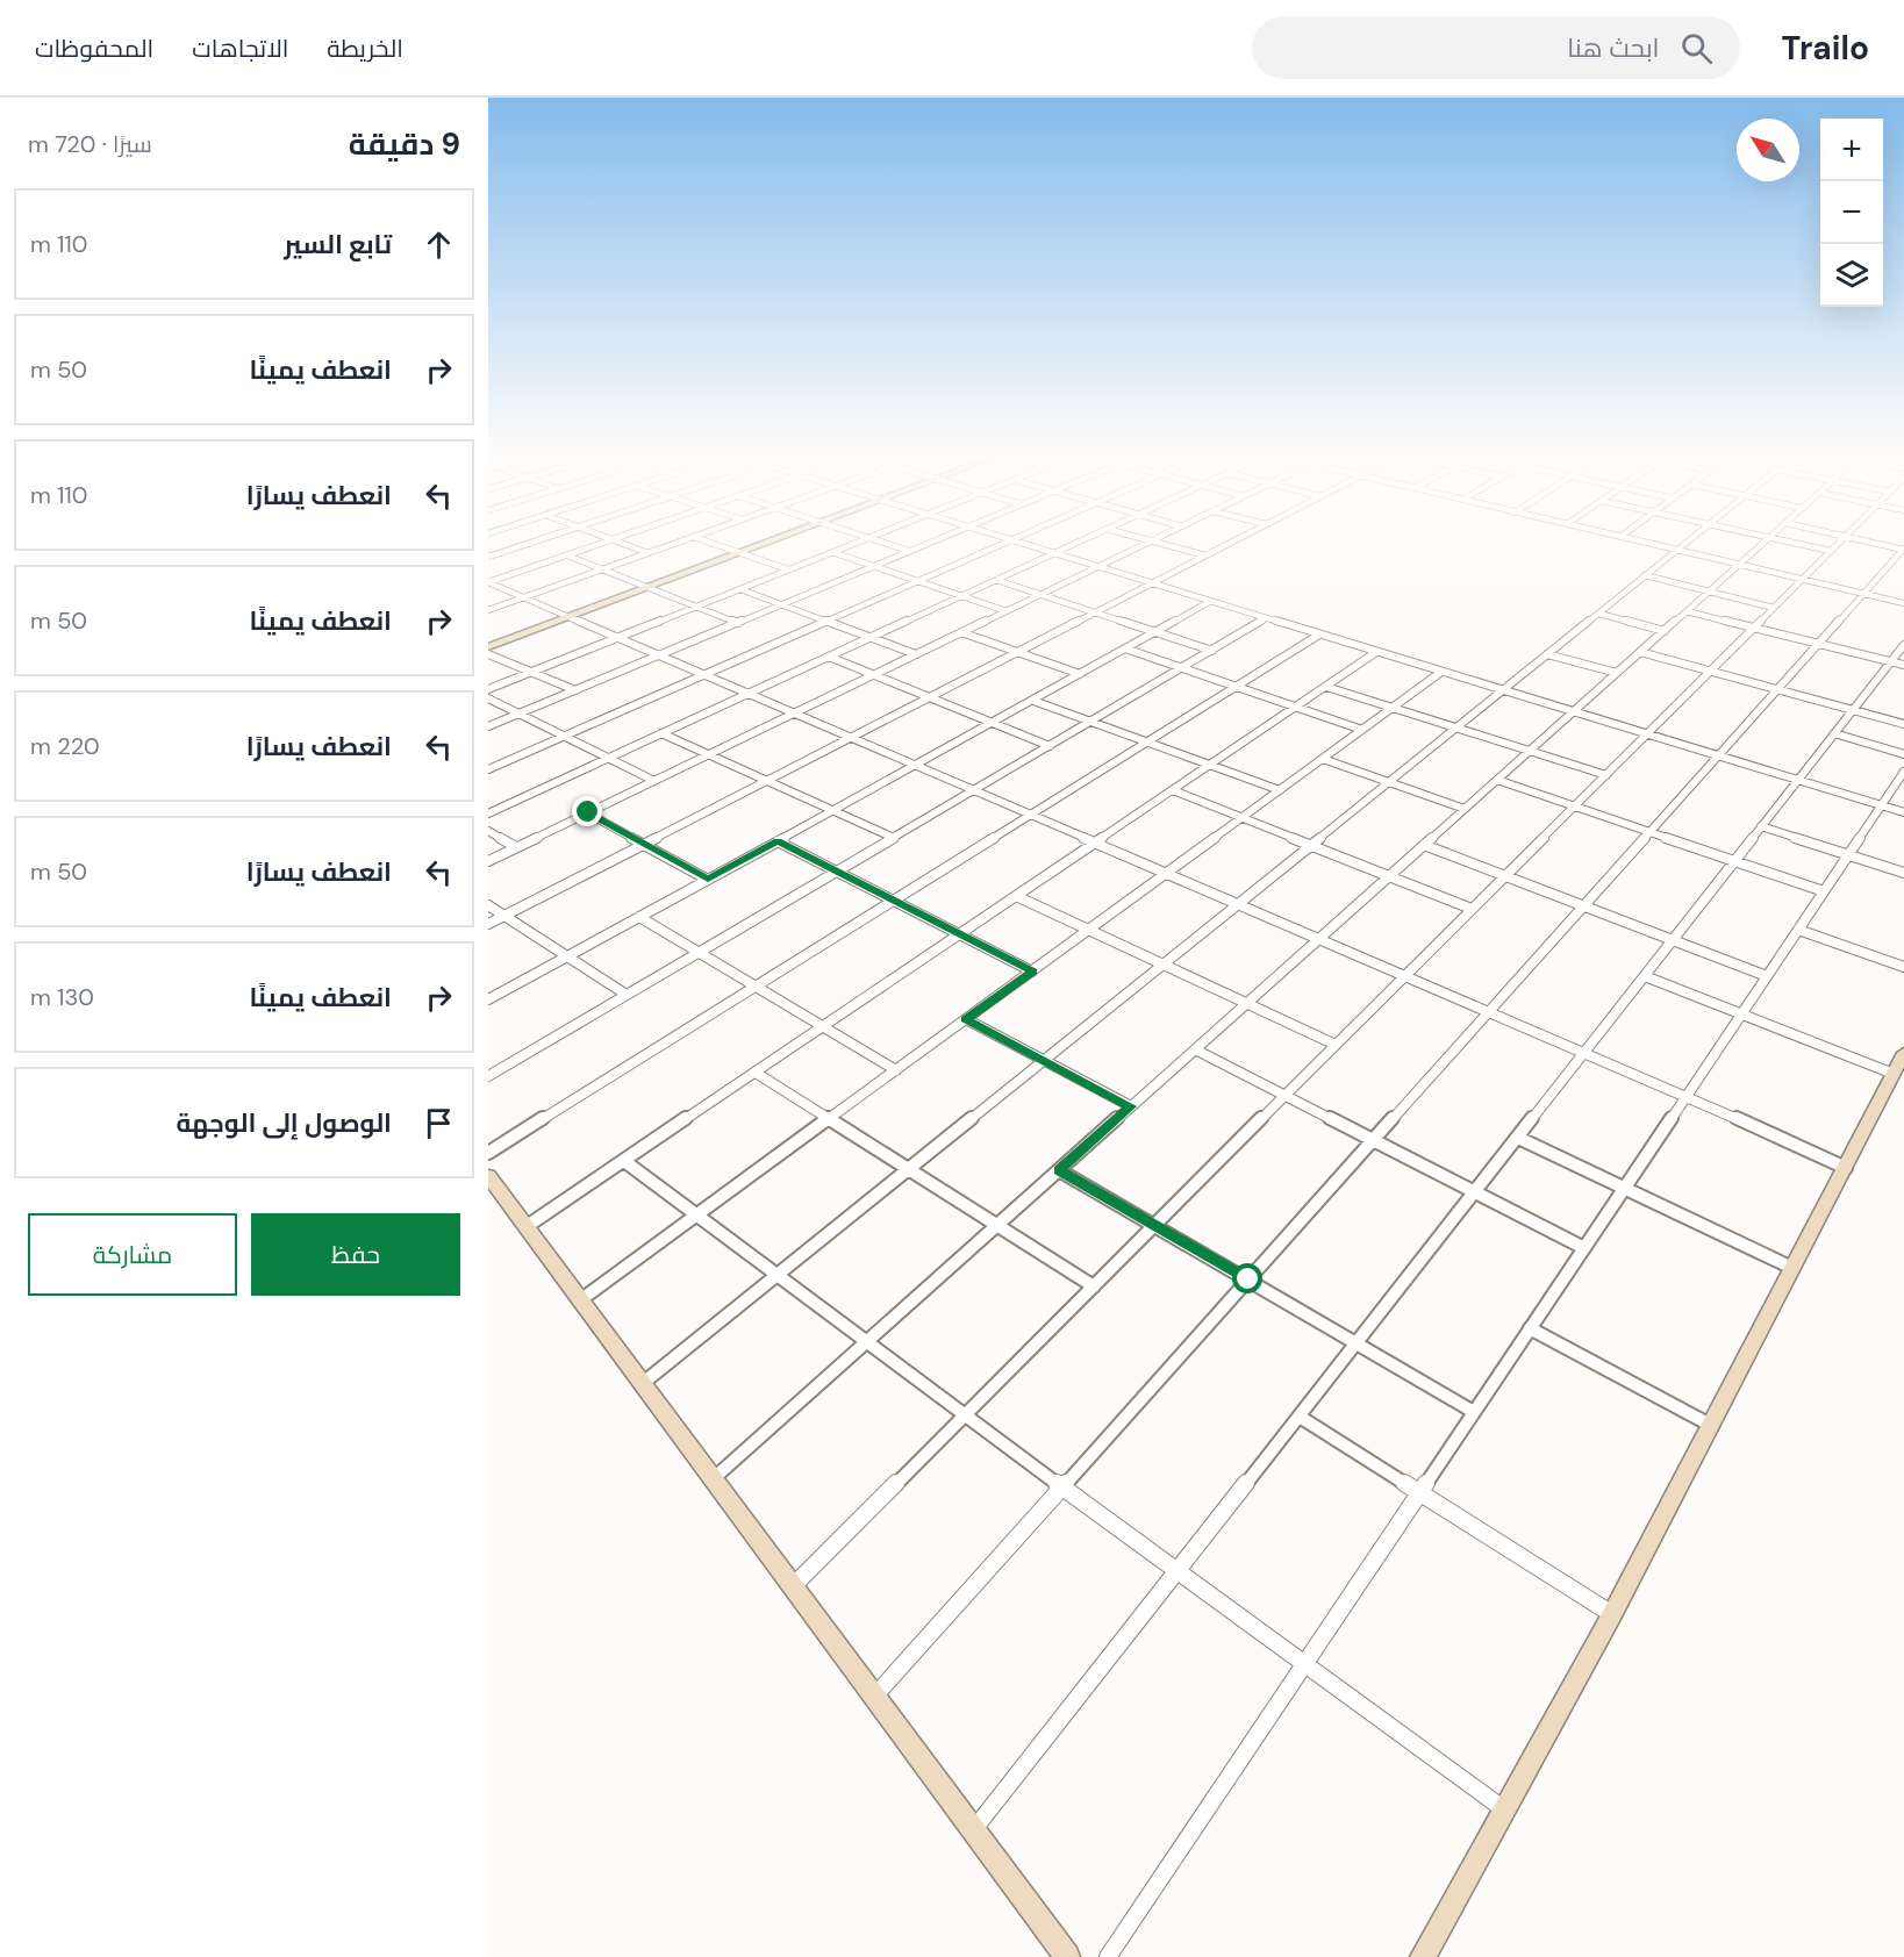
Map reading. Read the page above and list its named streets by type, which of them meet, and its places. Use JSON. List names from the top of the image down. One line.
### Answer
{"north":"top left","page":{"header":"Trailo","search":"ابحث هنا","nav":["الخريطة","الاتجاهات","المحفوظات"],"heading":["9 دقيقة","سيرًا · 720 m"],"map_buttons":["+","−"],"list":[["تابع السير","110 m"],["انعطف يمينًا","50 m"],["انعطف يسارًا","110 m"],["انعطف يمينًا","50 m"],["انعطف يسارًا","220 m"],["انعطف يسارًا","50 m"],["انعطف يمينًا","130 m"],"الوصول إلى الوجهة"],"buttons":["حفظ","مشاركة"]}}
